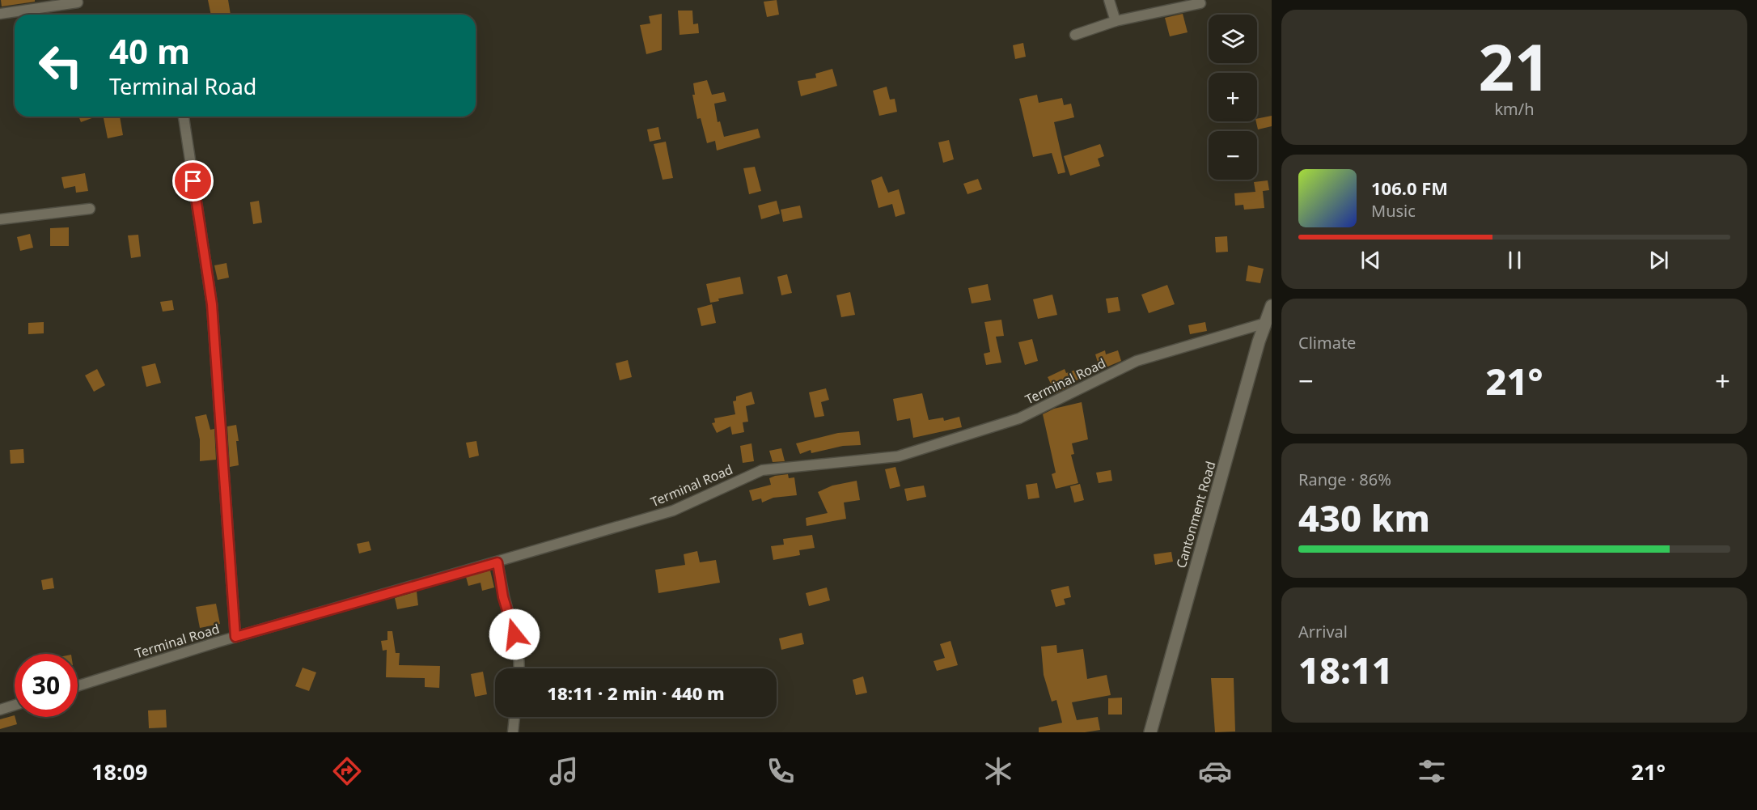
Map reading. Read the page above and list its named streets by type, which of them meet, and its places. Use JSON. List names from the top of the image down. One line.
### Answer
{"streets":{"street":["Terminal Road","Cantonment Road"]},"crossings":[["Terminal Road","Cantonment Road"]],"page":{"tile":[["21","km/h"],"Climate",["Range · 86%","430 km"],["Arrival","18:11"]],"map_buttons":["+","−"],"turn":["40 m","Terminal Road"],"song":["106.0 FM","Music"],"heat":["−","21°","+"],"limit":"30","trip":"18:11 · 2 min · 440 m","tabs":["18:09","21°"]}}
